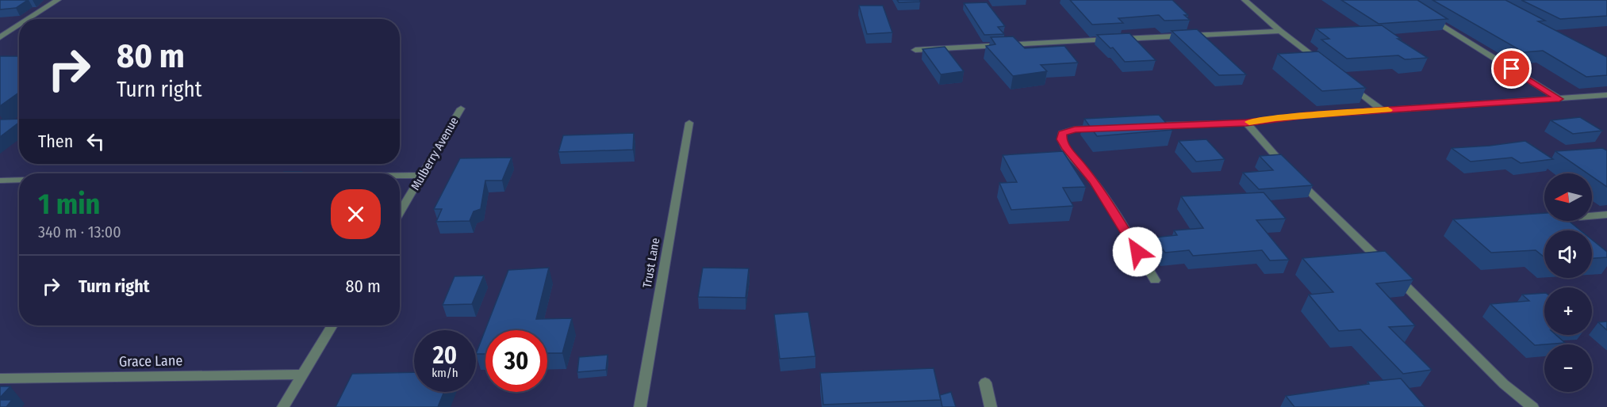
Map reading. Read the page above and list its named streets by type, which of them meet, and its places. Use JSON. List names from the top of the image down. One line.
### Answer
{"streets":{"street":["Mulberry Avenue","Trust Lane","Grace Lane"]},"north":"left","page":{"turn":["80 m","Turn right"],"then":"Then","map_buttons":["+","−"],"heading":["1 min","340 m · 13:00"],"list":[{"name":"Turn right","value":"80 m"}],"speed":"20 km/h","limit":"30"}}
